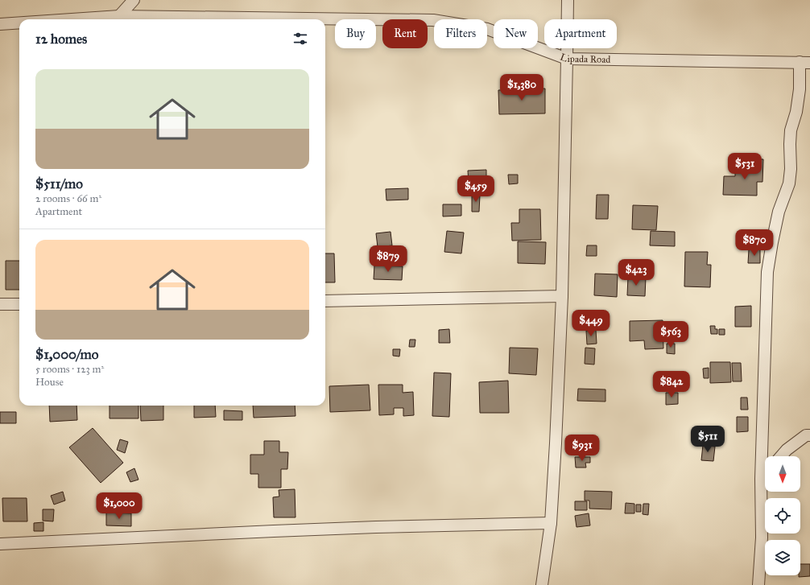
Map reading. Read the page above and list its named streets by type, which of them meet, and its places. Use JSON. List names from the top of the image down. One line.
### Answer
{"streets":{"street":["Lipada Road"]},"north":"bottom","page":{"chip":["Buy","Rent","Filters","New","Apartment"],"heading":"12 homes","list":[{"name":"$511/mo","note":"2 rooms · 66 m² · Apartment"},{"name":"$1,000/mo","note":"5 rooms · 123 m² · House"}],"price":["$1,380","$531","$459","$870","$879","$423","$449","$563","$842","$511","$931","$1,000"]}}
